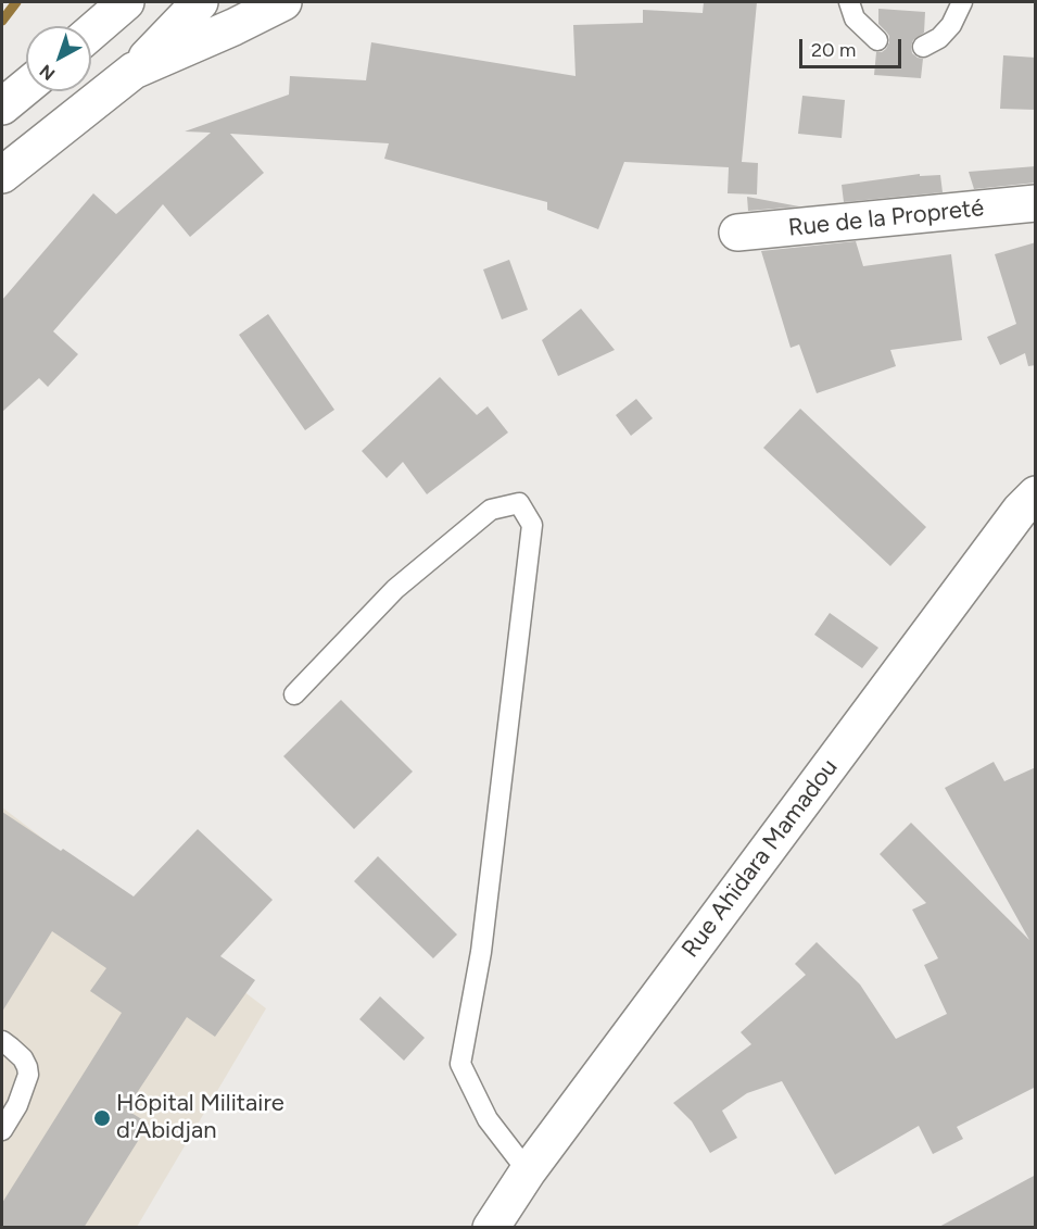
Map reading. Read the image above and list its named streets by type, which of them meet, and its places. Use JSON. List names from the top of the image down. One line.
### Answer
{"streets":{"street":["Rue de la Propreté","Rue Ahïdara Mamadou"]},"places":["Hôpital Militaire d'Abidjan"],"scale_bar":"20 m","north":"bottom left"}
